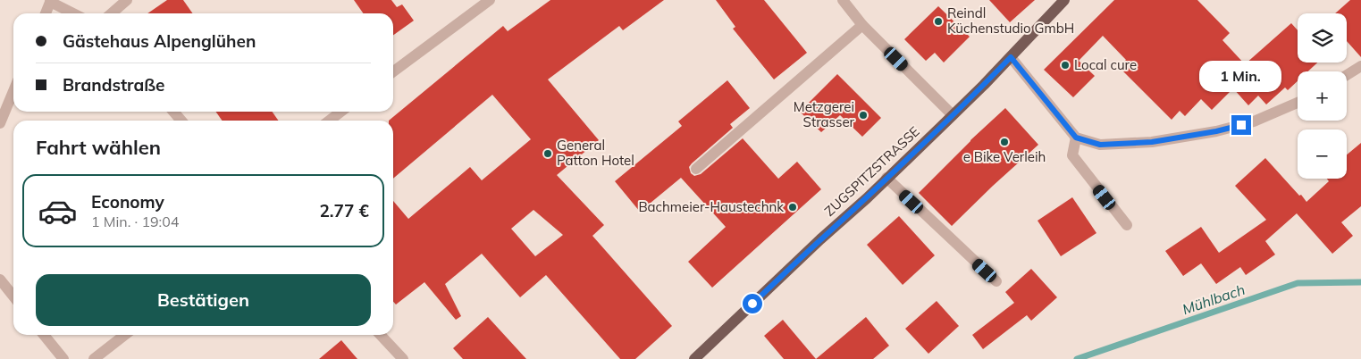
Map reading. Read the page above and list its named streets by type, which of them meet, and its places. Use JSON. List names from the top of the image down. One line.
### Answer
{"streets":{"main road":["ZUGSPITZSTRASSE"]},"water":["Mühlbach"],"places":["Reindl Küchenstudio GmbH","Local cure","Metzgerei Strasser","e Bike Verleih","General Patton Hotel","Bachmeier-Haustechnk"],"page":{"map_buttons":["+","−"],"banner":["Gästehaus Alpenglühen","Brandstraße"],"bubble":"1 Min.","heading":"Fahrt wählen","list":[{"name":"Economy","note":"1 Min. · 19:04","value":"2.77 €"}],"buttons":"Bestätigen"}}
